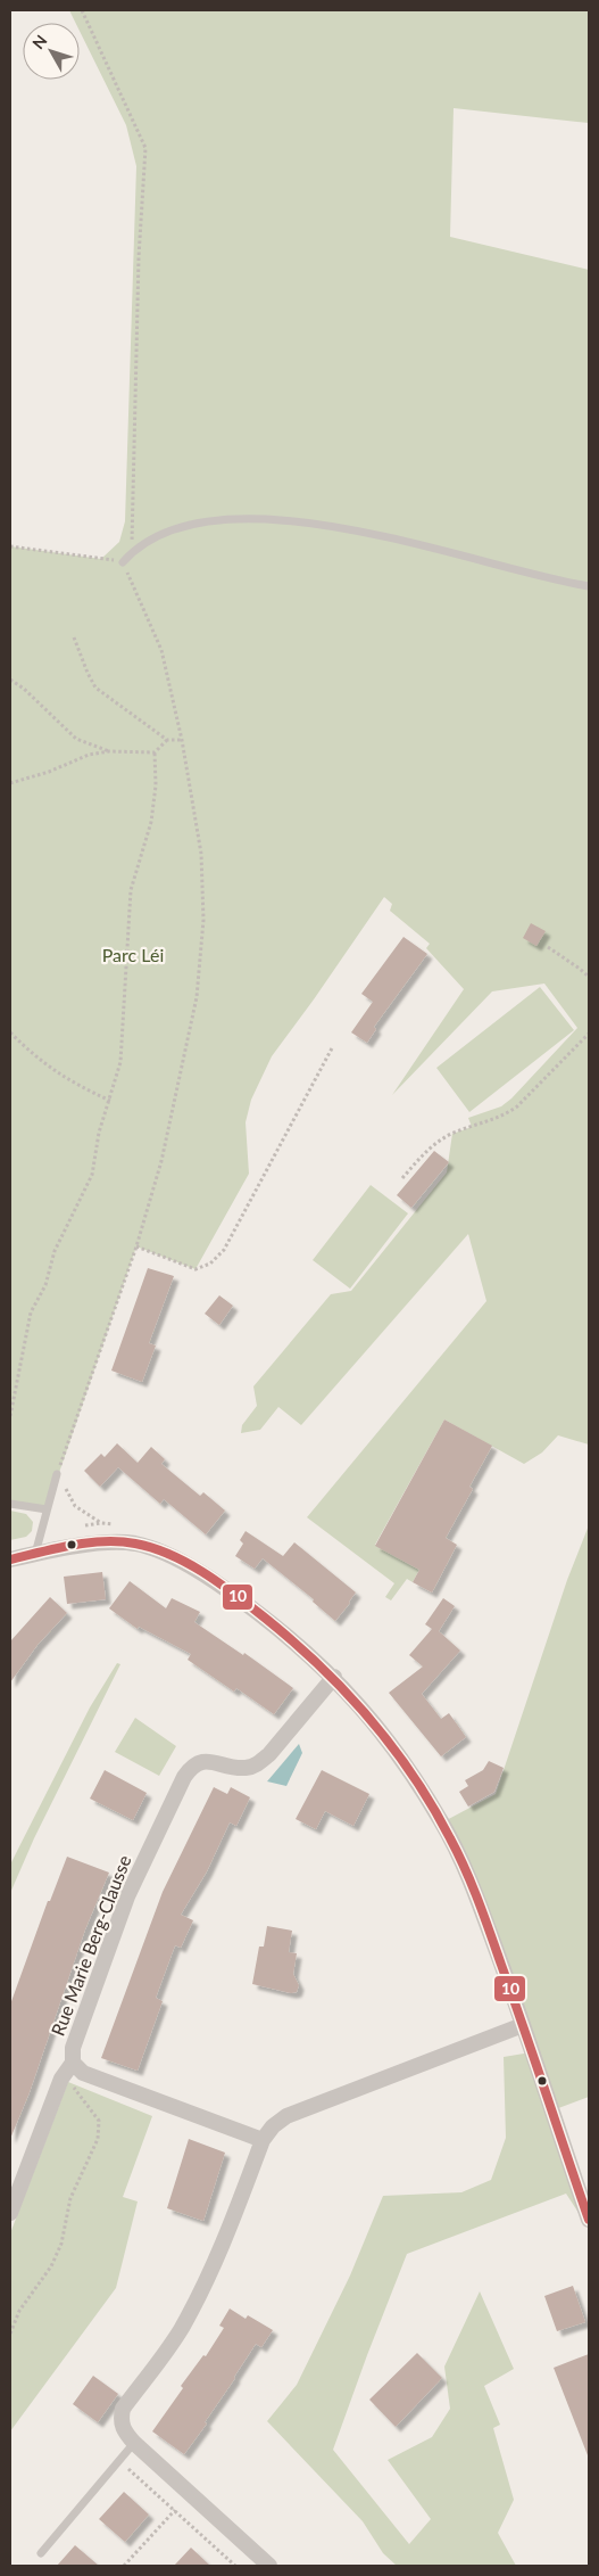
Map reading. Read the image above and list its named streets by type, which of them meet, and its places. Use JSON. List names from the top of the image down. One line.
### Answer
{"streets":{"street":["Rue Marie Berg-Clausse"]},"parks":["Parc Léi"],"lines":["transit line 10"],"north":"top left"}
